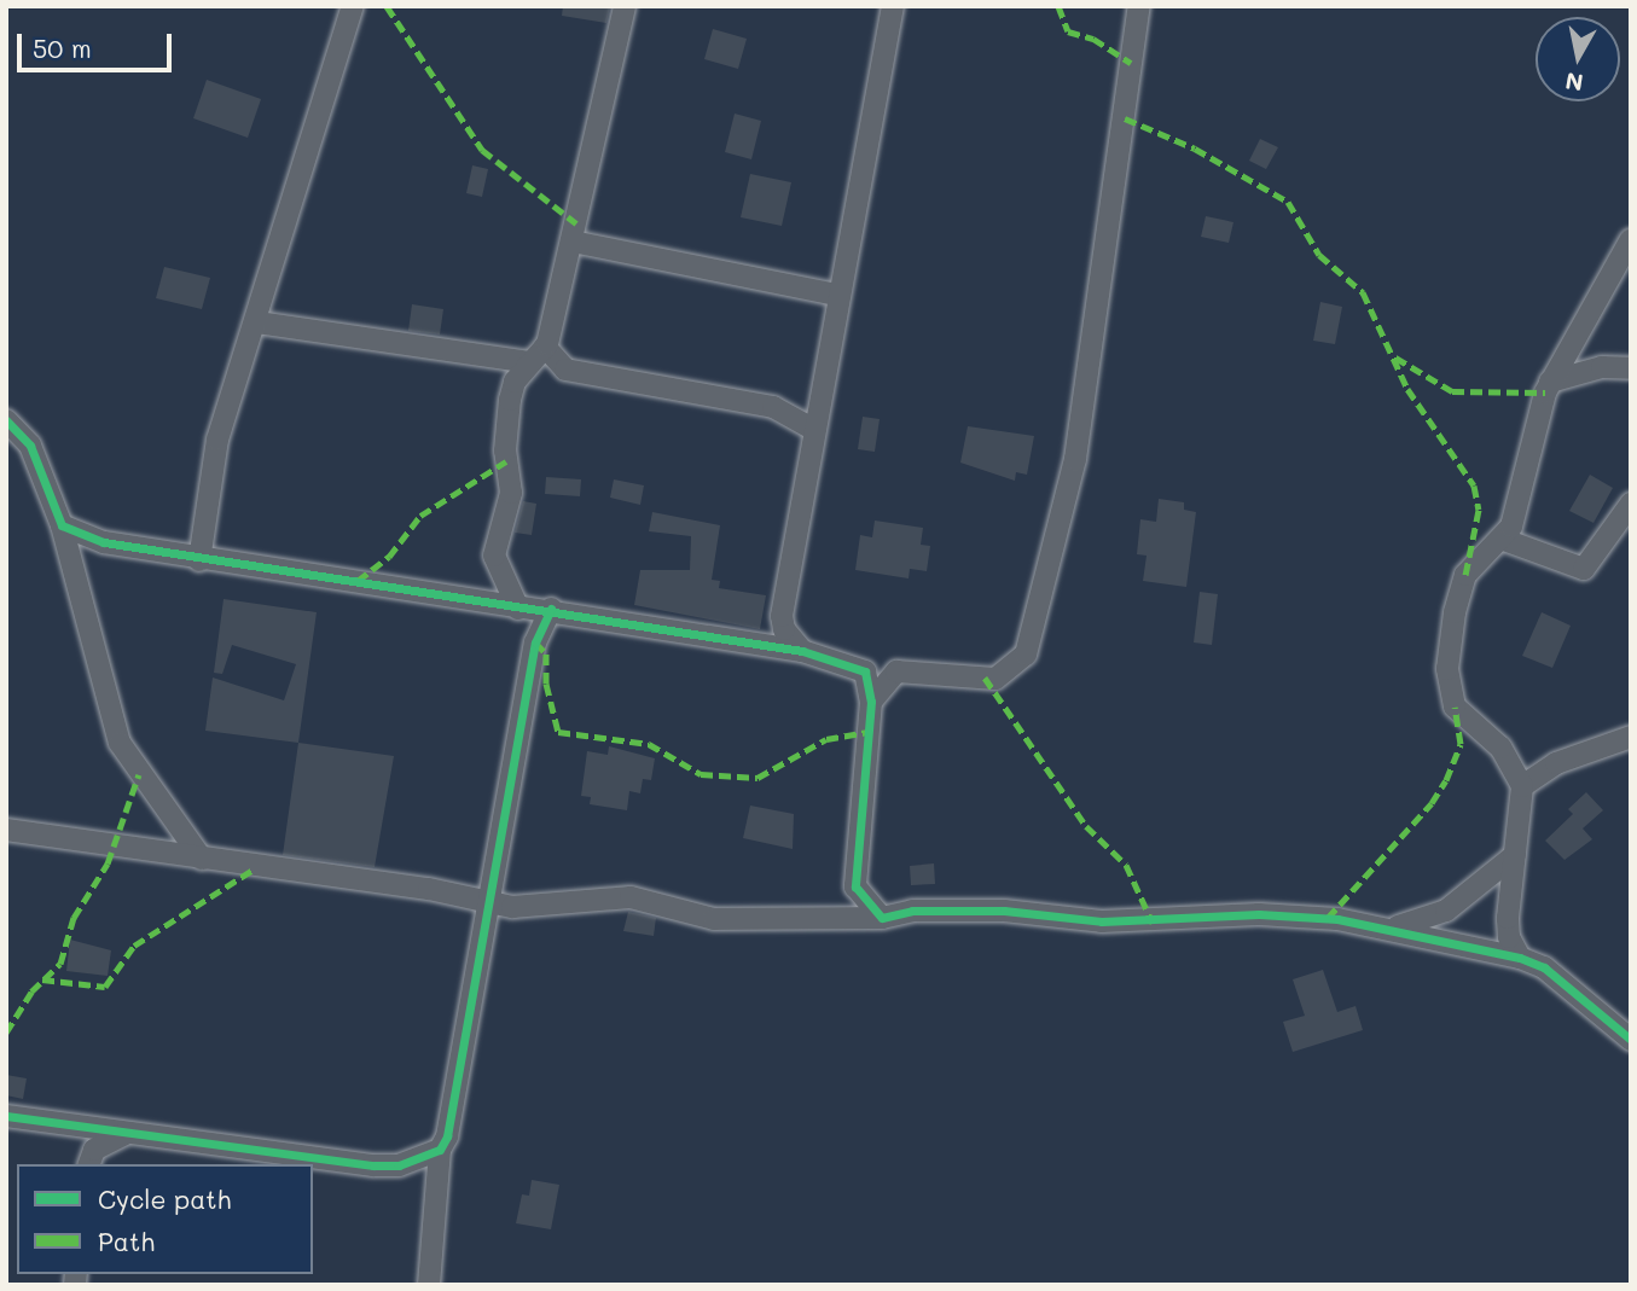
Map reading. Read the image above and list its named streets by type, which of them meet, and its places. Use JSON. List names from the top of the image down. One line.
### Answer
{"legend":["Cycle path","Path"],"scale_bar":"50 m","north":"bottom"}
